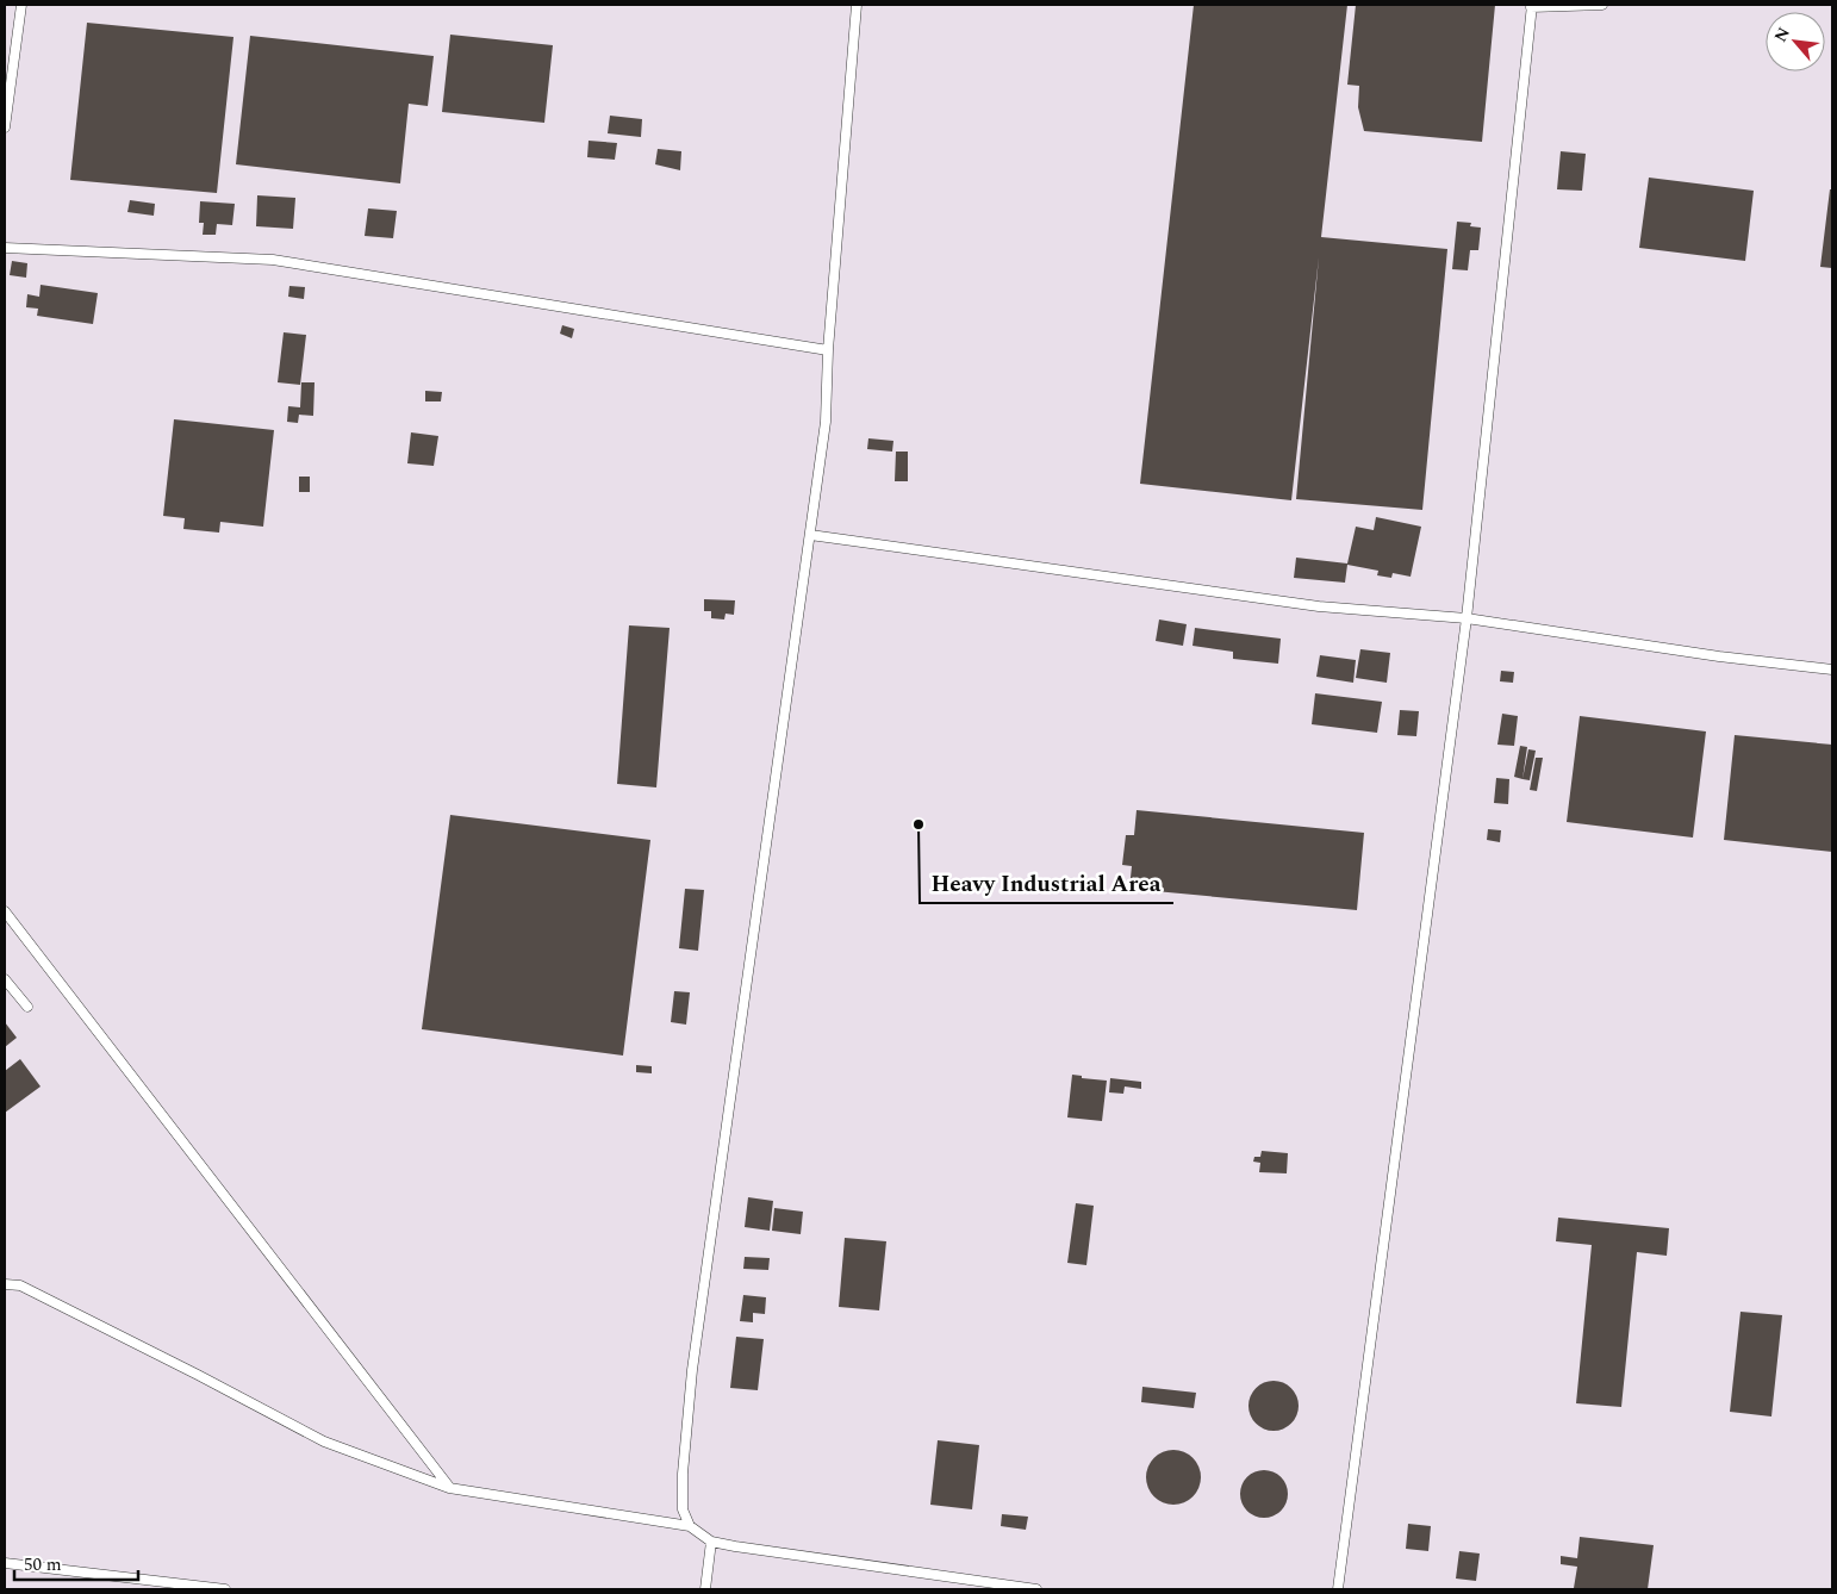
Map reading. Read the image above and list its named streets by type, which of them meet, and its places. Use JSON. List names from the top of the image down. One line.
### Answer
{"places":["Heavy Industrial Area"],"scale_bar":"50 m","north":"top left"}
